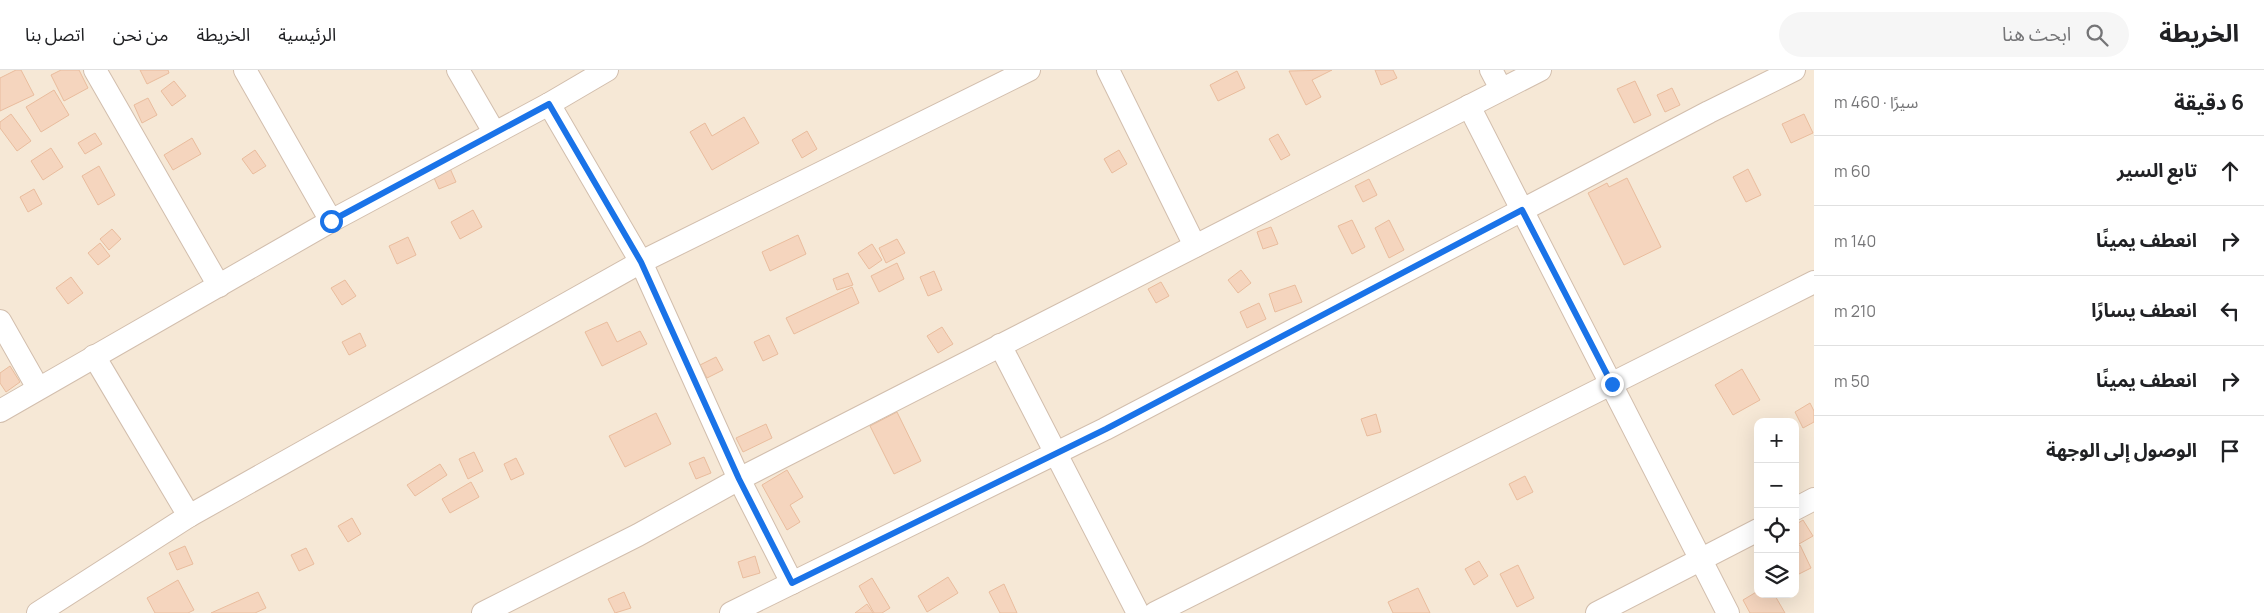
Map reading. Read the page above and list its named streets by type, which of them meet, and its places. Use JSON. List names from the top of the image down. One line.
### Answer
{"page":{"header":"الخريطة","search":"ابحث هنا","nav":["الرئيسية","الخريطة","من نحن","اتصل بنا"],"heading":["6 دقيقة","سيرًا · 460 m"],"list":[["تابع السير","60 m"],["انعطف يمينًا","140 m"],["انعطف يسارًا","210 m"],["انعطف يمينًا","50 m"],"الوصول إلى الوجهة"],"map_buttons":["+","−"]}}
